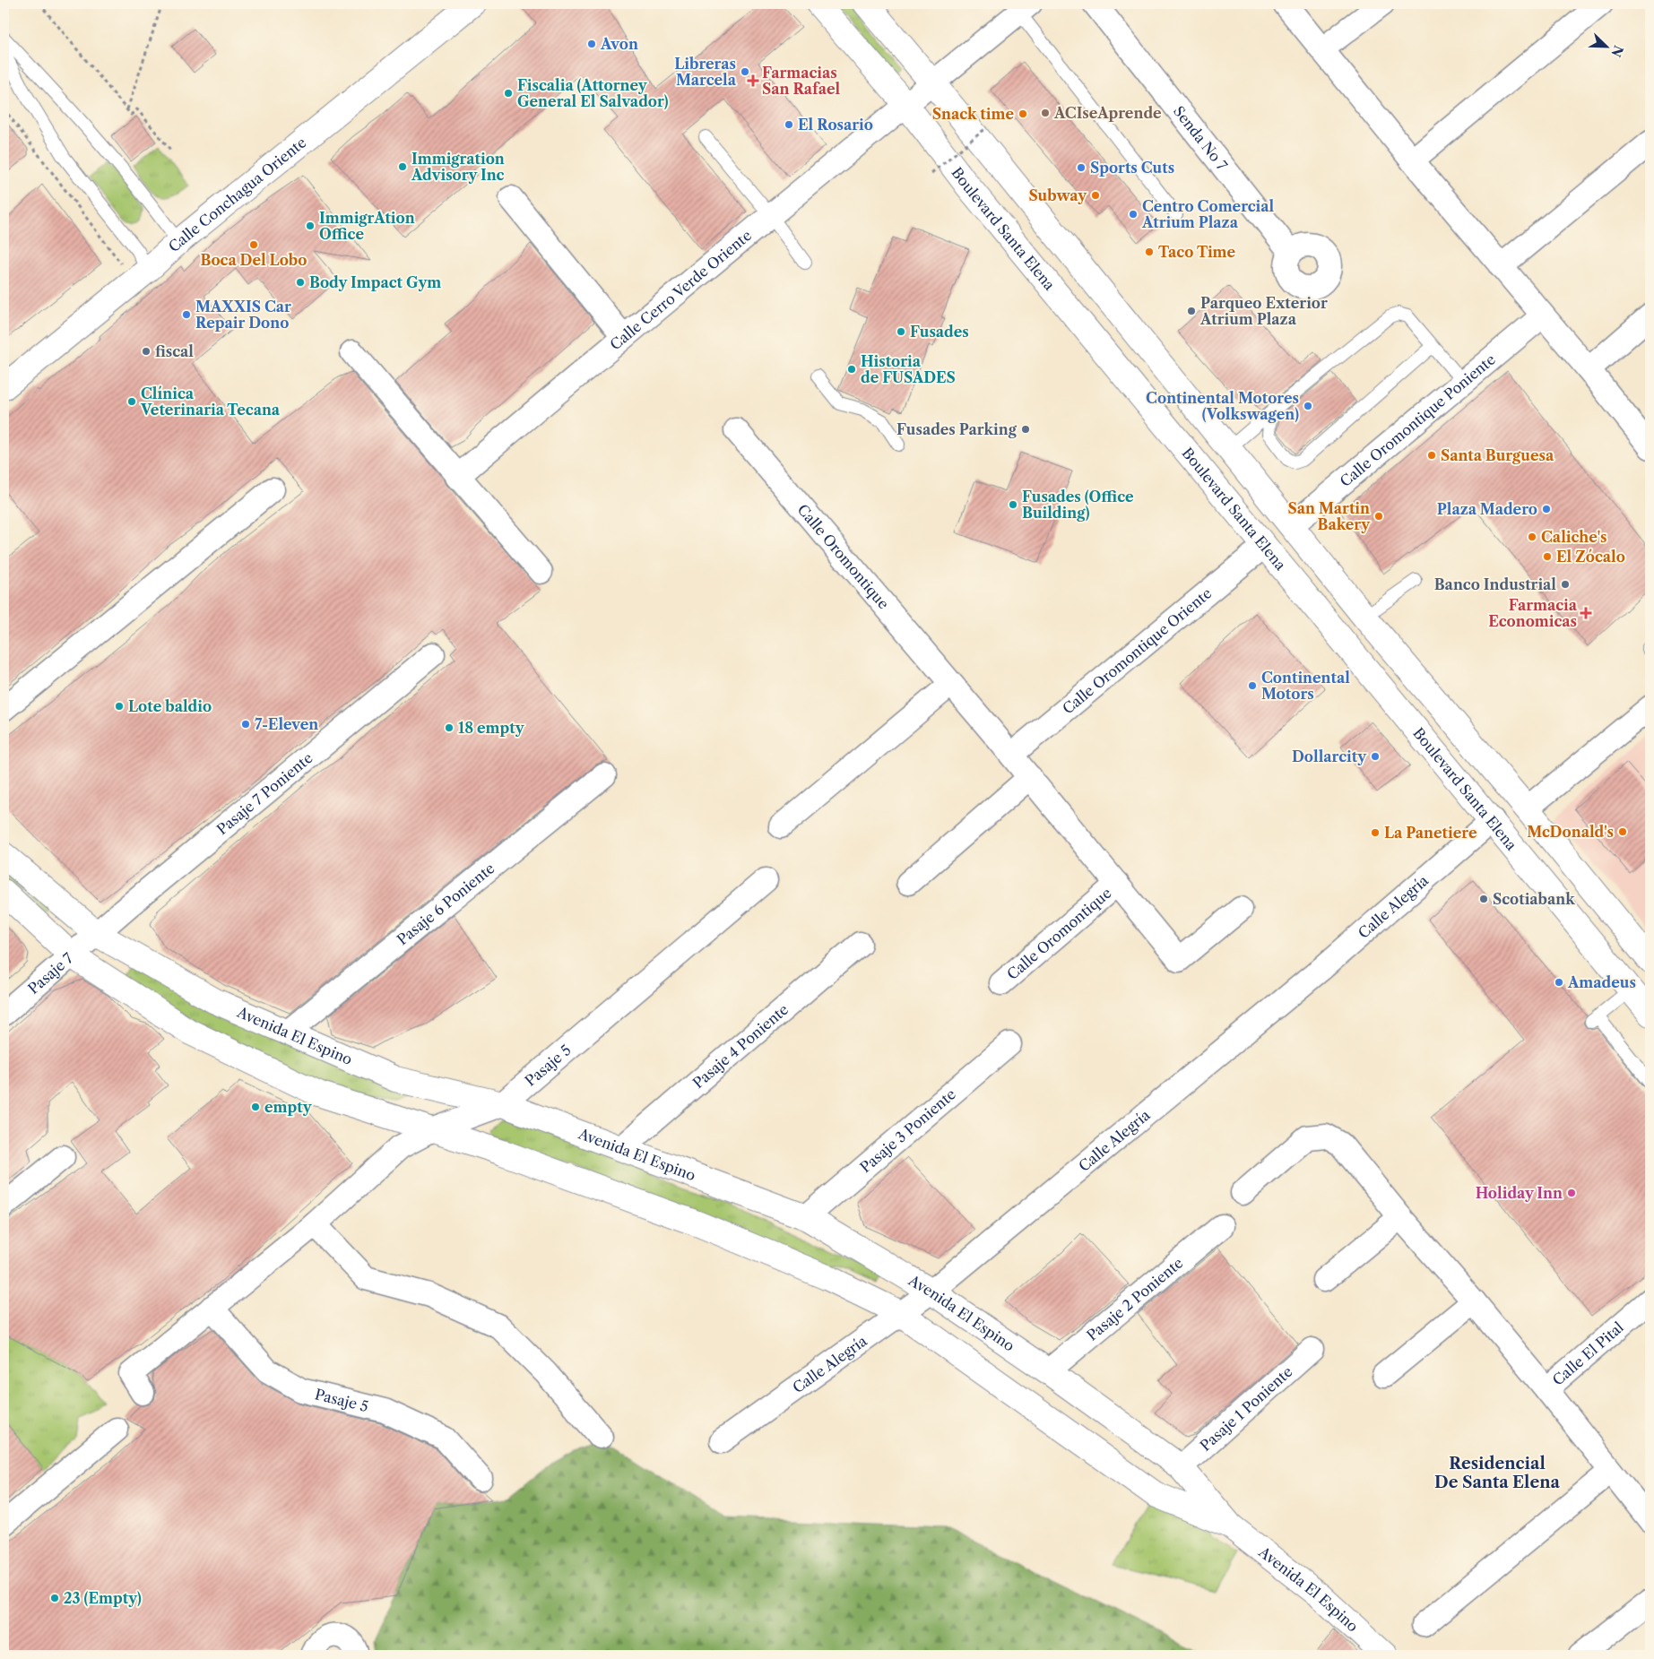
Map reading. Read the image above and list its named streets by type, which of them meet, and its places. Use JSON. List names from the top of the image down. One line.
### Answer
{"streets":{"main road":["Calle Conchagua Oriente","Boulevard Santa Elena","Avenida El Espino"],"street":["Senda No 7","Calle Cerro Verde Oriente","Calle Oromontique Poniente","Calle Oromontique","Calle Oromontique Oriente","Pasaje 7 Poniente","Pasaje 6 Poniente","Calle Alegría","Pasaje 7","Pasaje 4 Poniente","Pasaje 5","Pasaje 3 Poniente","Pasaje 2 Poniente","Calle El Pital","Pasaje 1 Poniente"]},"crossings":[["Boulevard Santa Elena","Calle Cerro Verde Oriente"],["Boulevard Santa Elena","Calle Oromontique Oriente"],["Boulevard Santa Elena","Calle Alegría"],["Calle Oromontique","Calle Oromontique Oriente"],["Pasaje 7 Poniente","Pasaje 7"],["Pasaje 7 Poniente","Avenida El Espino"],["Pasaje 6 Poniente","Avenida El Espino"],["Calle Alegría","Avenida El Espino"],["Pasaje 7","Avenida El Espino"],["Avenida El Espino","Pasaje 4 Poniente"],["Avenida El Espino","Pasaje 5"],["Avenida El Espino","Pasaje 3 Poniente"],["Avenida El Espino","Pasaje 2 Poniente"],["Avenida El Espino","Pasaje 1 Poniente"]],"districts":["Residencial De Santa Elena"],"places":{"other":["Avon","Libreras Marcela","Fiscalia (Attorney General El Salvador)","ACIseAprende","Snack time","El Rosario","Immigration Advisory Inc","Sports Cuts","Subway","Centro Comercial Atrium Plaza","ImmigrAtion Office","Boca Del Lobo","Taco Time","Body Impact Gym","Parqueo Exterior Atrium Plaza","MAXXIS Car Repair Dono","Fusades","fiscal","Historia de FUSADES","Clínica Veterinaria Tecana","Continental Motores (Volkswagen)","Fusades Parking","Santa Burguesa","Fusades (Office Building)","Plaza Madero","San Martin Bakery","Caliche's","El Zócalo","Banco Industrial","Continental Motors","Lote baldio","7-Eleven","18 empty","Dollarcity","McDonald's","La Panetiere","Scotiabank","Amadeus","empty","Holiday Inn","23 (Empty)"],"health":["Farmacias San Rafael","Farmacia Economicas"]},"north":"bottom right"}
